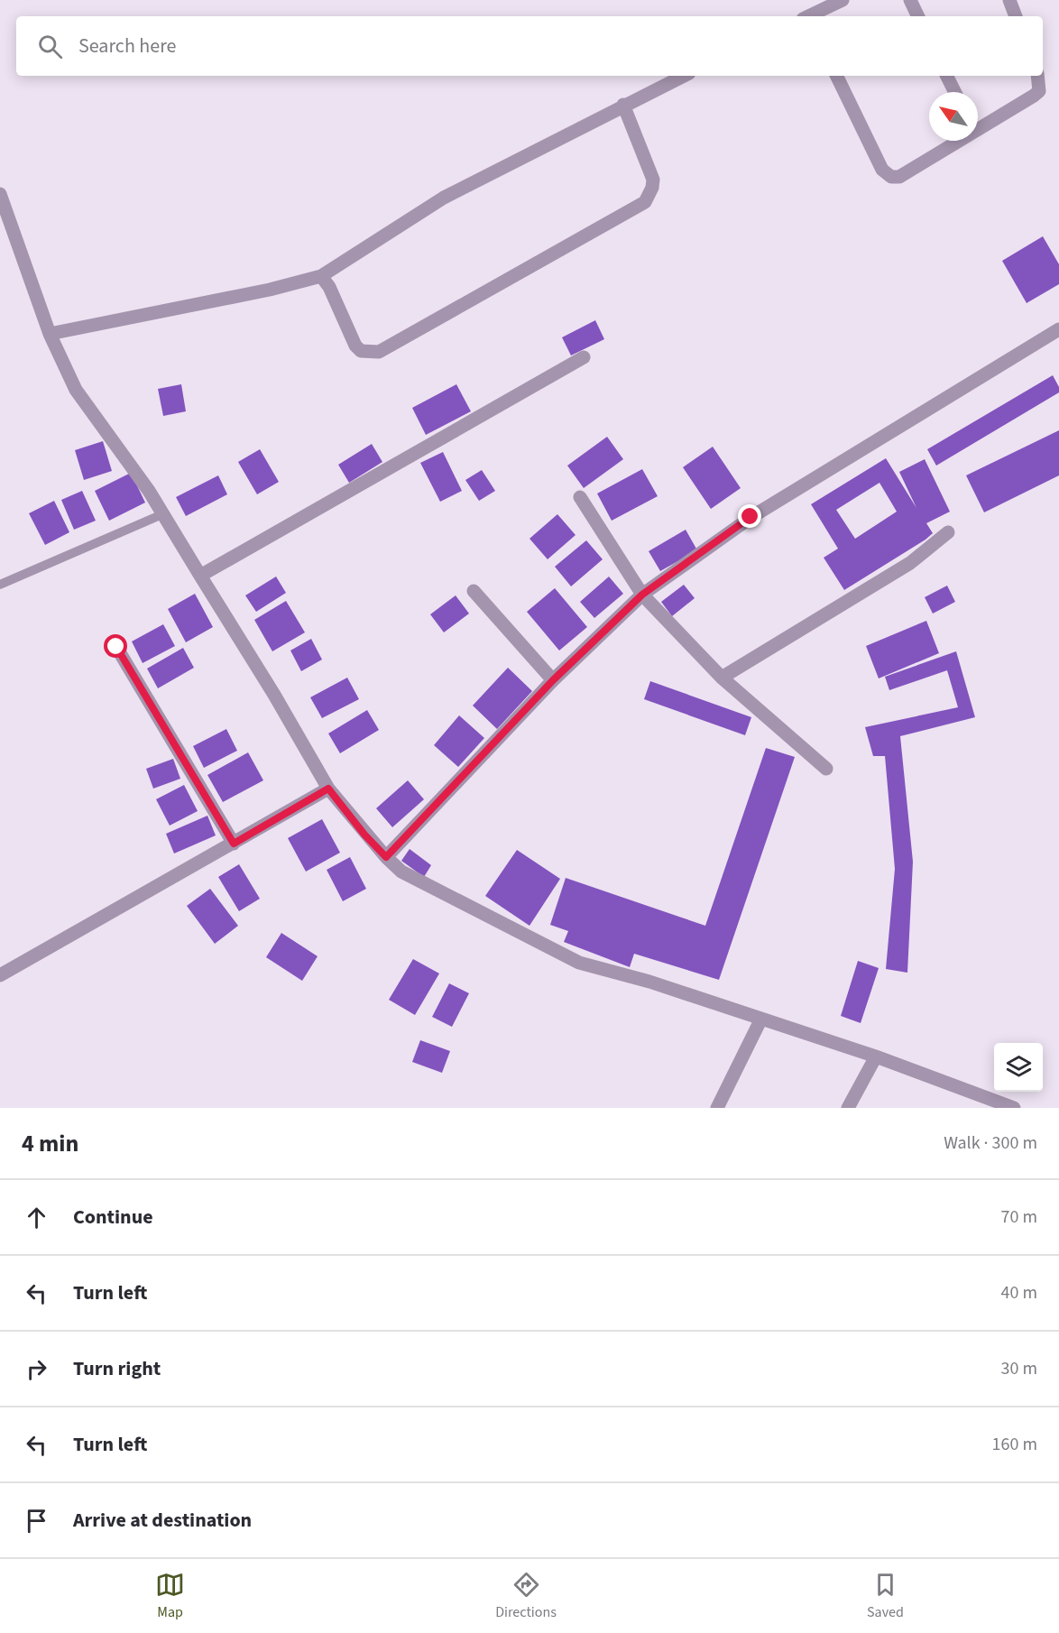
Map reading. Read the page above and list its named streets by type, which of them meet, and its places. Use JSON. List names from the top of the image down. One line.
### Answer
{"north":"top left","page":{"search":"Search here","heading":["4 min","Walk · 300 m"],"list":[["Continue","70 m"],["Turn left","40 m"],["Turn right","30 m"],["Turn left","160 m"],"Arrive at destination"],"nav":["Map","Directions","Saved"]}}
